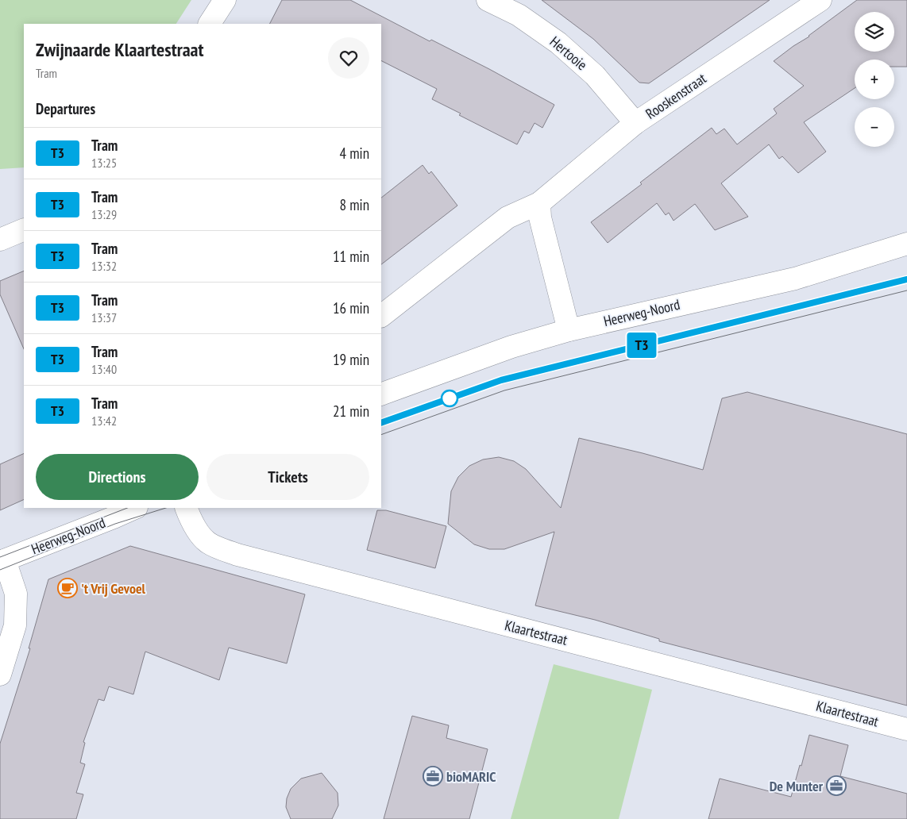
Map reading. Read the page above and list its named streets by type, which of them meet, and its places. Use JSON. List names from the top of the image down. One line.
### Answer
{"streets":{"street":["Hertooie","Rooskenstraat","Heerweg-Noord","Klaartestraat"]},"crossings":[["Hertooie","Rooskenstraat"]],"places":{"cafe":["'t Vrij Gevoel"],"office":["bioMARIC","De Munter"]},"lines":["tram line T3"],"page":{"on_map":"T3","map_buttons":["+","−"],"heading":[["Zwijnaarde Klaartestraat","Tram"],"Departures"],"list":[{"mark":"T3","name":"Tram","note":"13:25","value":"4 min"},{"mark":"T3","name":"Tram","note":"13:29","value":"8 min"},{"mark":"T3","name":"Tram","note":"13:32","value":"11 min"},{"mark":"T3","name":"Tram","note":"13:37","value":"16 min"},{"mark":"T3","name":"Tram","note":"13:40","value":"19 min"},{"mark":"T3","name":"Tram","note":"13:42","value":"21 min"}],"buttons":["Directions","Tickets"]}}
